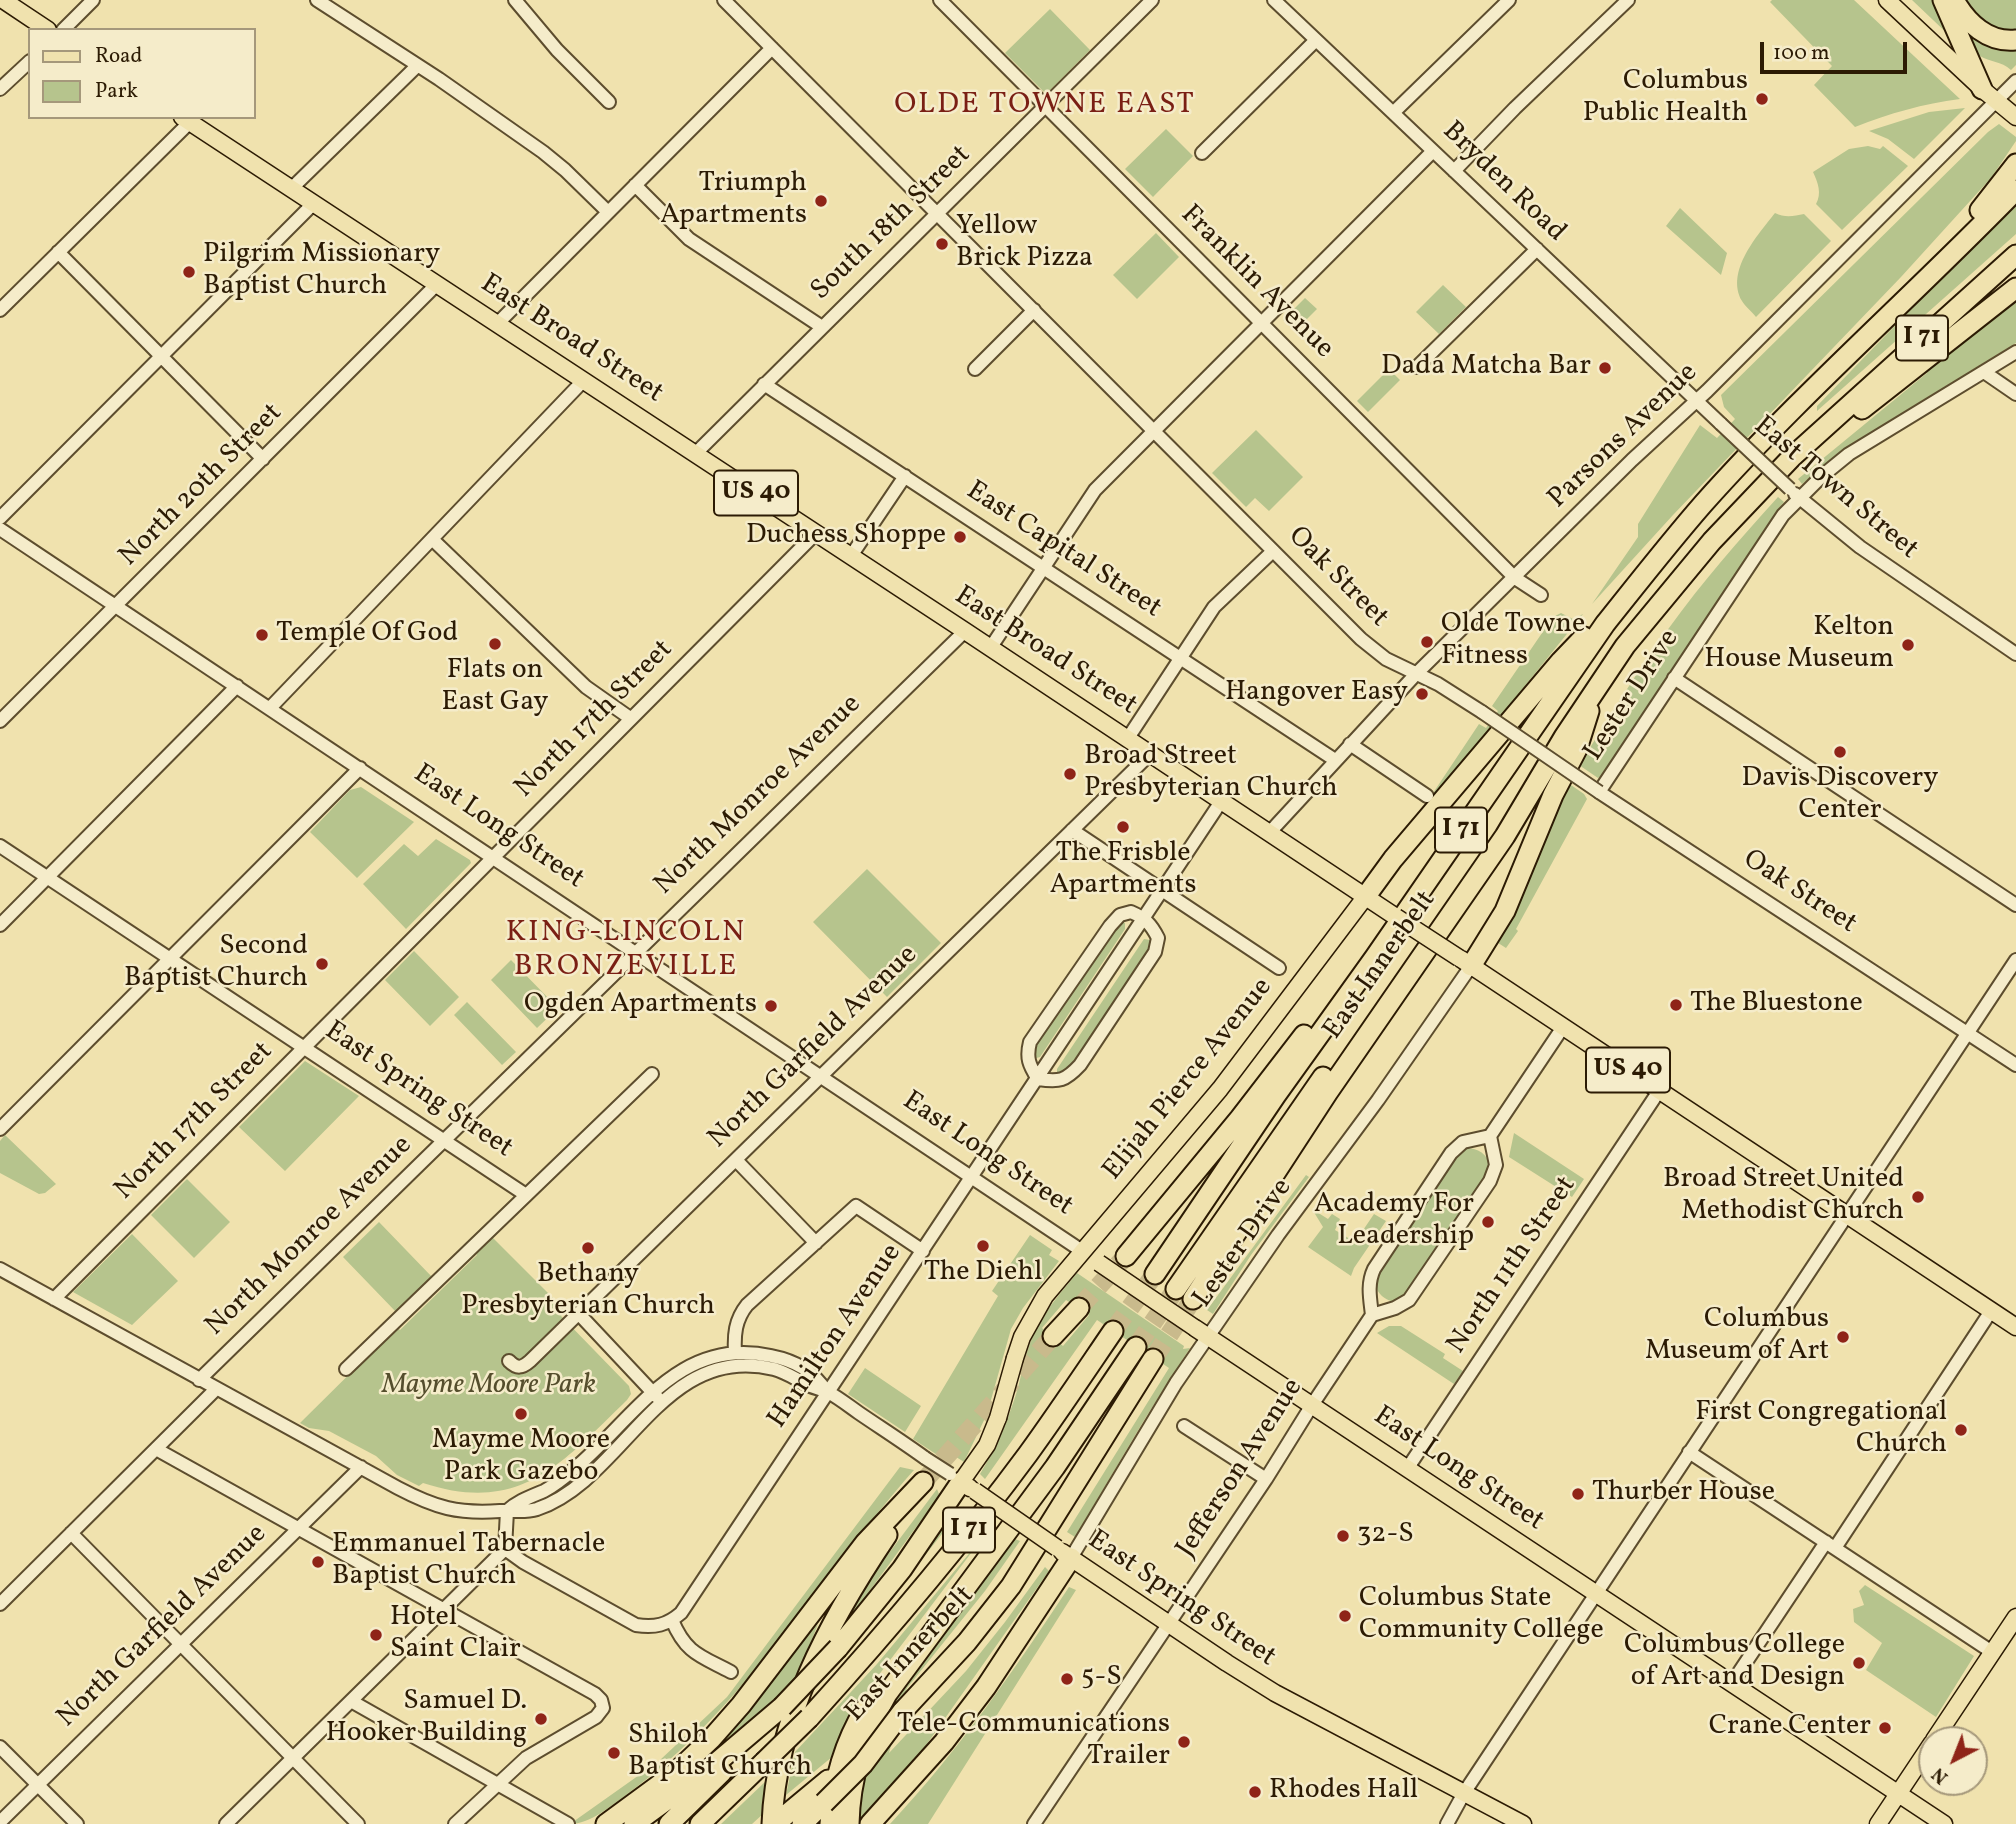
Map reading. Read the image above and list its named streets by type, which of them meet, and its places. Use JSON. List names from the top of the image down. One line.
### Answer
{"streets":{"highway":["I 71","East Innerbelt"],"main road":["East Broad Street","US 40","East Long Street","Elijah Pierce Avenue","East Spring Street"],"street":["Bryden Road","South 18th Street","Franklin Avenue","Parsons Avenue","North 20th Street","East Town Street","East Capital Street","Oak Street","Lester Drive","North 17th Street","North Monroe Avenue","North Garfield Avenue","North 11th Street","Hamilton Avenue","Jefferson Avenue"]},"crossings":[["Bryden Road","Parsons Avenue"],["Bryden Road","East Town Street"],["South 18th Street","Franklin Avenue"],["South 18th Street","East Broad Street"],["South 18th Street","East Capital Street"],["South 18th Street","Oak Street"],["Franklin Avenue","Parsons Avenue"],["I 71","East Innerbelt"],["East Broad Street","Parsons Avenue"],["East Broad Street","North 20th Street"],["East Broad Street","Lester Drive"],["East Broad Street","North 17th Street"],["East Broad Street","North Monroe Avenue"],["East Broad Street","North Garfield Avenue"],["East Broad Street","Elijah Pierce Avenue"],["East Broad Street","North 11th Street"],["East Broad Street","Hamilton Avenue"],["Parsons Avenue","East Town Street"],["Parsons Avenue","East Capital Street"],["Parsons Avenue","Oak Street"],["North 20th Street","East Long Street"],["East Town Street","Lester Drive"],["Oak Street","Lester Drive"],["Lester Drive","East Long Street"],["Lester Drive","East Spring Street"],["North 17th Street","East Long Street"],["North 17th Street","East Spring Street"],["North Monroe Avenue","East Long Street"],["North Monroe Avenue","East Spring Street"],["East Long Street","North Garfield Avenue"],["East Long Street","Elijah Pierce Avenue"],["East Long Street","North 11th Street"],["East Long Street","Hamilton Avenue"],["East Long Street","Jefferson Avenue"],["Elijah Pierce Avenue","East Spring Street"],["East Spring Street","Hamilton Avenue"],["East Spring Street","Jefferson Avenue"]],"districts":["OLDE TOWNE EAST","KING-LINCOLN BRONZEVILLE"],"parks":["Mayme Moore Park"],"places":["Columbus Public Health","Triumph Apartments","Yellow Brick Pizza","Pilgrim Missionary Baptist Church","Dada Matcha Bar","Duchess Shoppe","Temple Of God","Olde Towne Fitness","Flats on East Gay","Kelton House Museum","Hangover Easy","Davis Discovery Center","Broad Street Presbyterian Church","The Frisble Apartments","Second Baptist Church","The Bluestone","Ogden Apartments","Broad Street United Methodist Church","Academy For Leadership","The Diehl","Bethany Presbyterian Church","Columbus Museum of Art","Mayme Moore Park Gazebo","First Congregational Church","Thurber House","32-S","Emmanuel Tabernacle Baptist Church","Columbus State Community College","Hotel Saint Clair","Columbus College of Art and Design","5-S","Samuel D. Hooker Building","Crane Center","Tele-Communications Trailer","Shiloh Baptist Church","Rhodes Hall"],"legend":["Road","Park"],"scale_bar":"100 m","north":"bottom left"}
